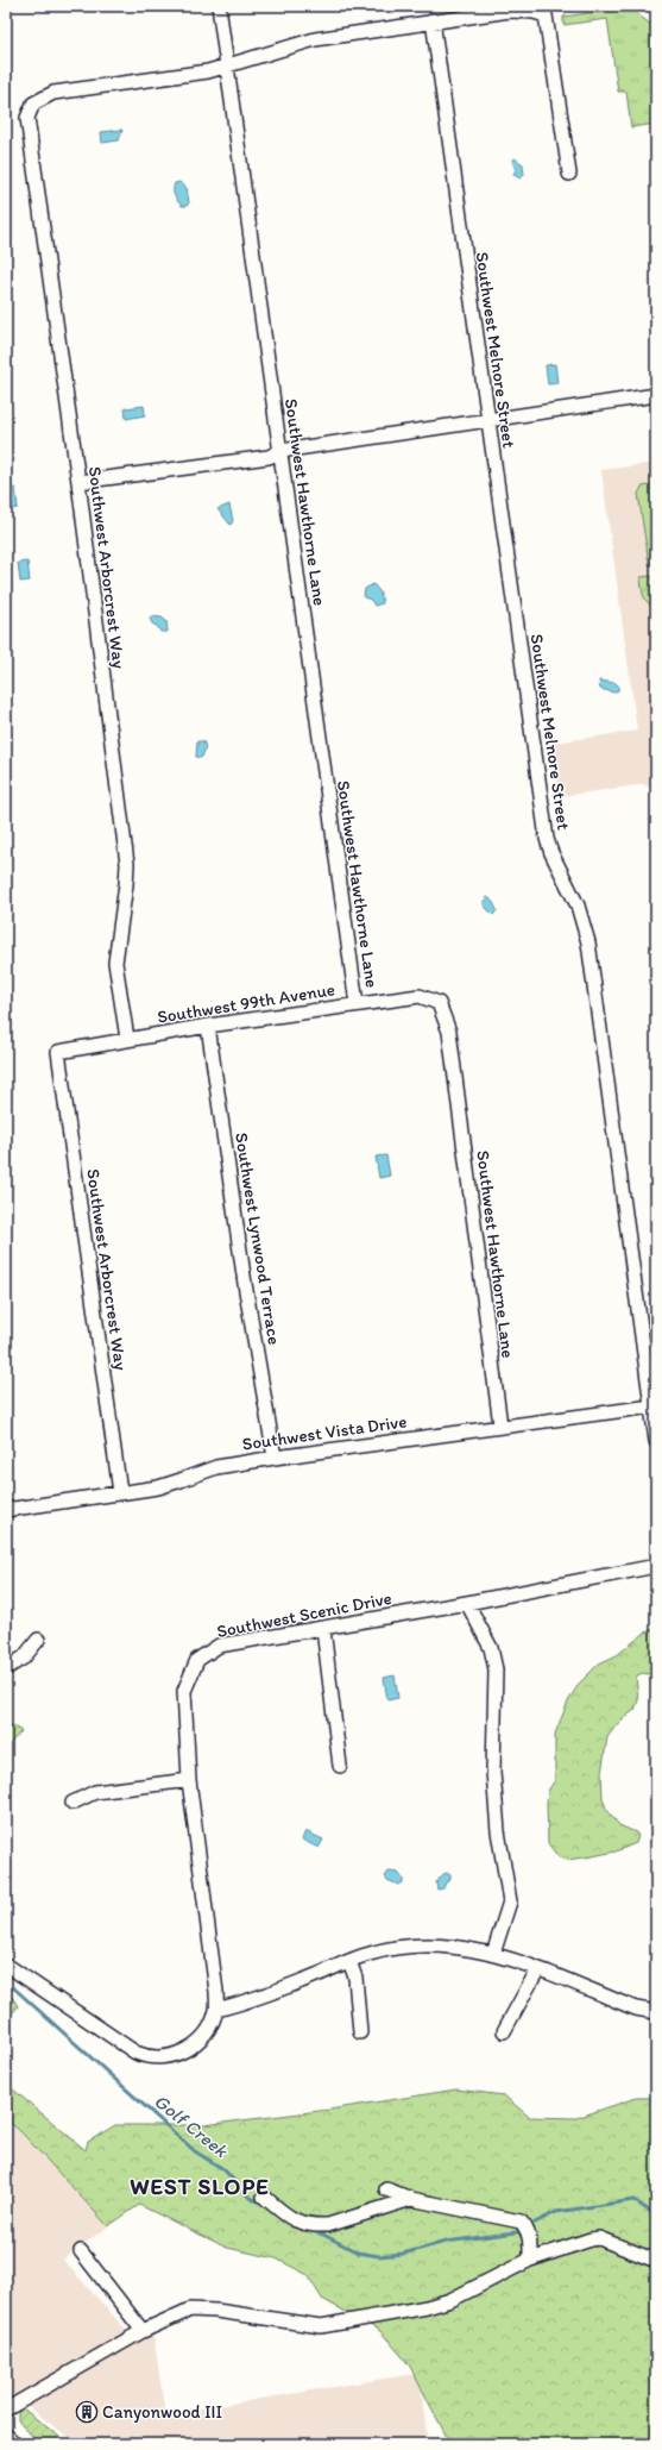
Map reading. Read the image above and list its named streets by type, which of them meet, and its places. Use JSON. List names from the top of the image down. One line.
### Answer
{"streets":{"street":["Southwest Melnore Street","Southwest Hawthorne Lane","Southwest Arborcrest Way","Southwest 99th Avenue","Southwest Lynwood Terrace","Southwest Vista Drive","Southwest Scenic Drive"]},"crossings":[["Southwest Melnore Street","Southwest Vista Drive"],["Southwest Hawthorne Lane","Southwest Arborcrest Way"],["Southwest Hawthorne Lane","Southwest 99th Avenue"],["Southwest Hawthorne Lane","Southwest Vista Drive"],["Southwest Arborcrest Way","Southwest 99th Avenue"],["Southwest Arborcrest Way","Southwest Vista Drive"],["Southwest 99th Avenue","Southwest Lynwood Terrace"],["Southwest Lynwood Terrace","Southwest Vista Drive"]],"districts":["WEST SLOPE"],"water":["Golf Creek"],"places":{"building":["Canyonwood III"]}}
